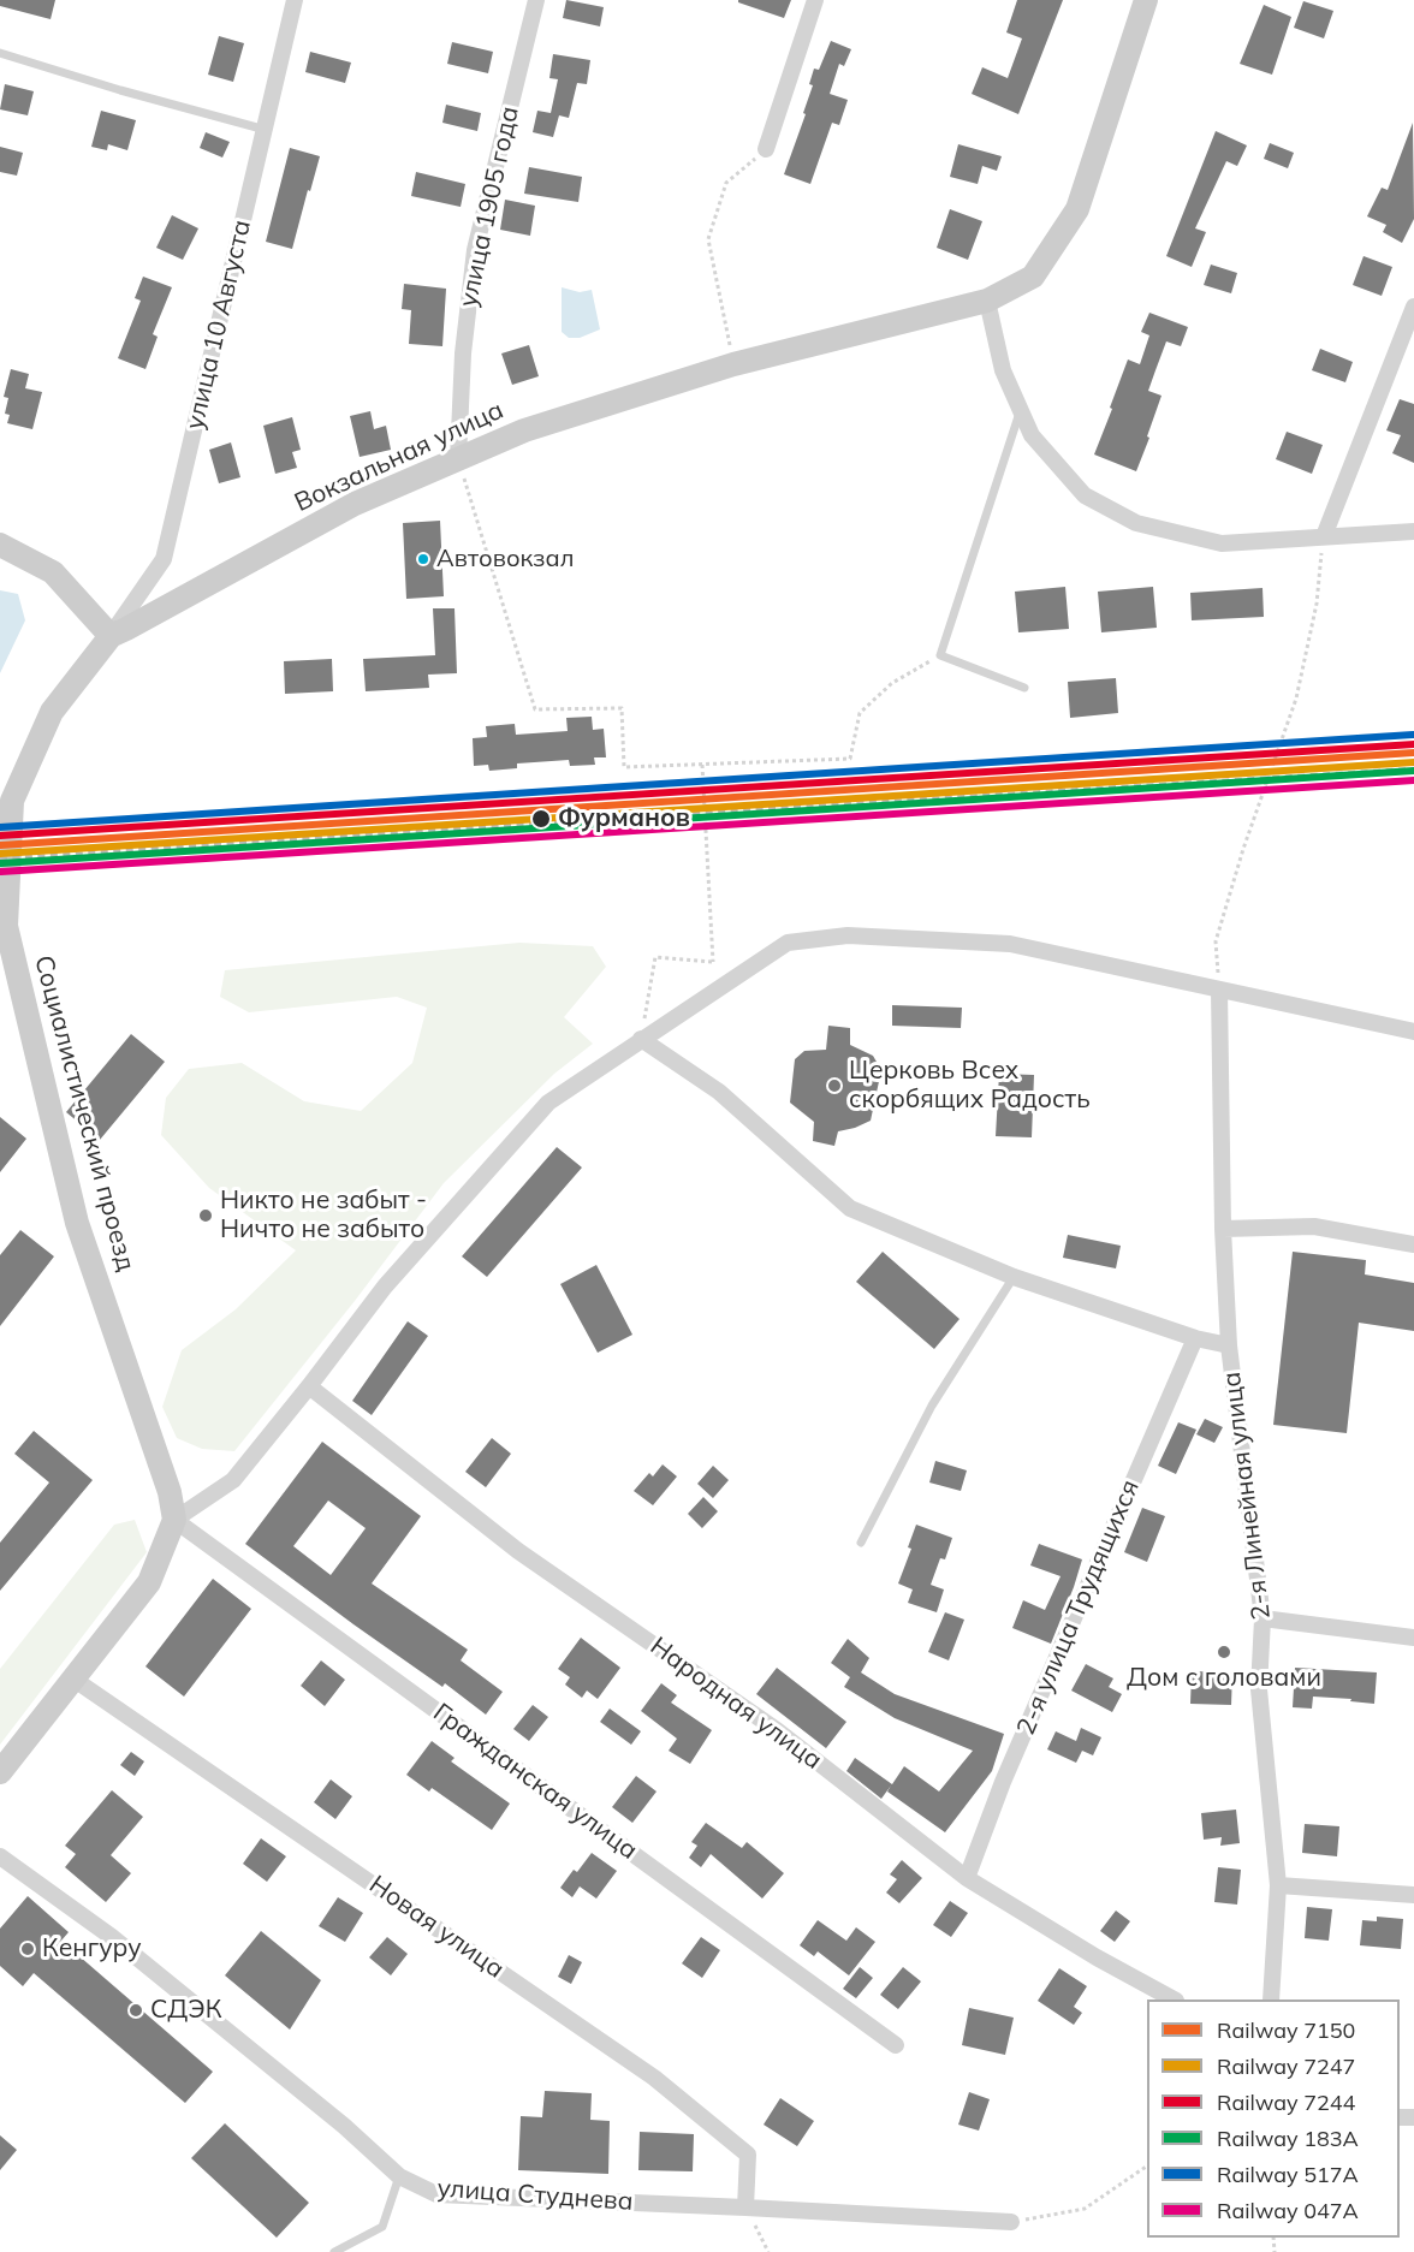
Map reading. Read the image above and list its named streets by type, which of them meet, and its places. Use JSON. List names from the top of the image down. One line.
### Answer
{"streets":{"main road":["Вокзальная улица","Социалистический проезд"],"street":["улица 1905 года","улица 10 Августа","2-я Линейная улица","2-я улица Трудящихся","Народная улица","Гражданская улица","Новая улица","улица Студнева"]},"crossings":[["улица 1905 года","Вокзальная улица"],["улица 10 Августа","Вокзальная улица"],["Вокзальная улица","Социалистический проезд"],["Социалистический проезд","Гражданская улица"],["2-я улица Трудящихся","Народная улица"],["Новая улица","улица Студнева"]],"places":["Автовокзал","Фурманов","Церковь Всех скорбящих Радость","Никто не забыт - Ничто не забыто","Дом с головами","Кенгуру","СДЭК"],"lines":["rail line 517А","rail line 7244","rail line 7150","rail line 7247","rail line 183А","rail line 047А"],"legend":["Railway 7150","Railway 7247","Railway 7244","Railway 183А","Railway 517А","Railway 047А"]}
